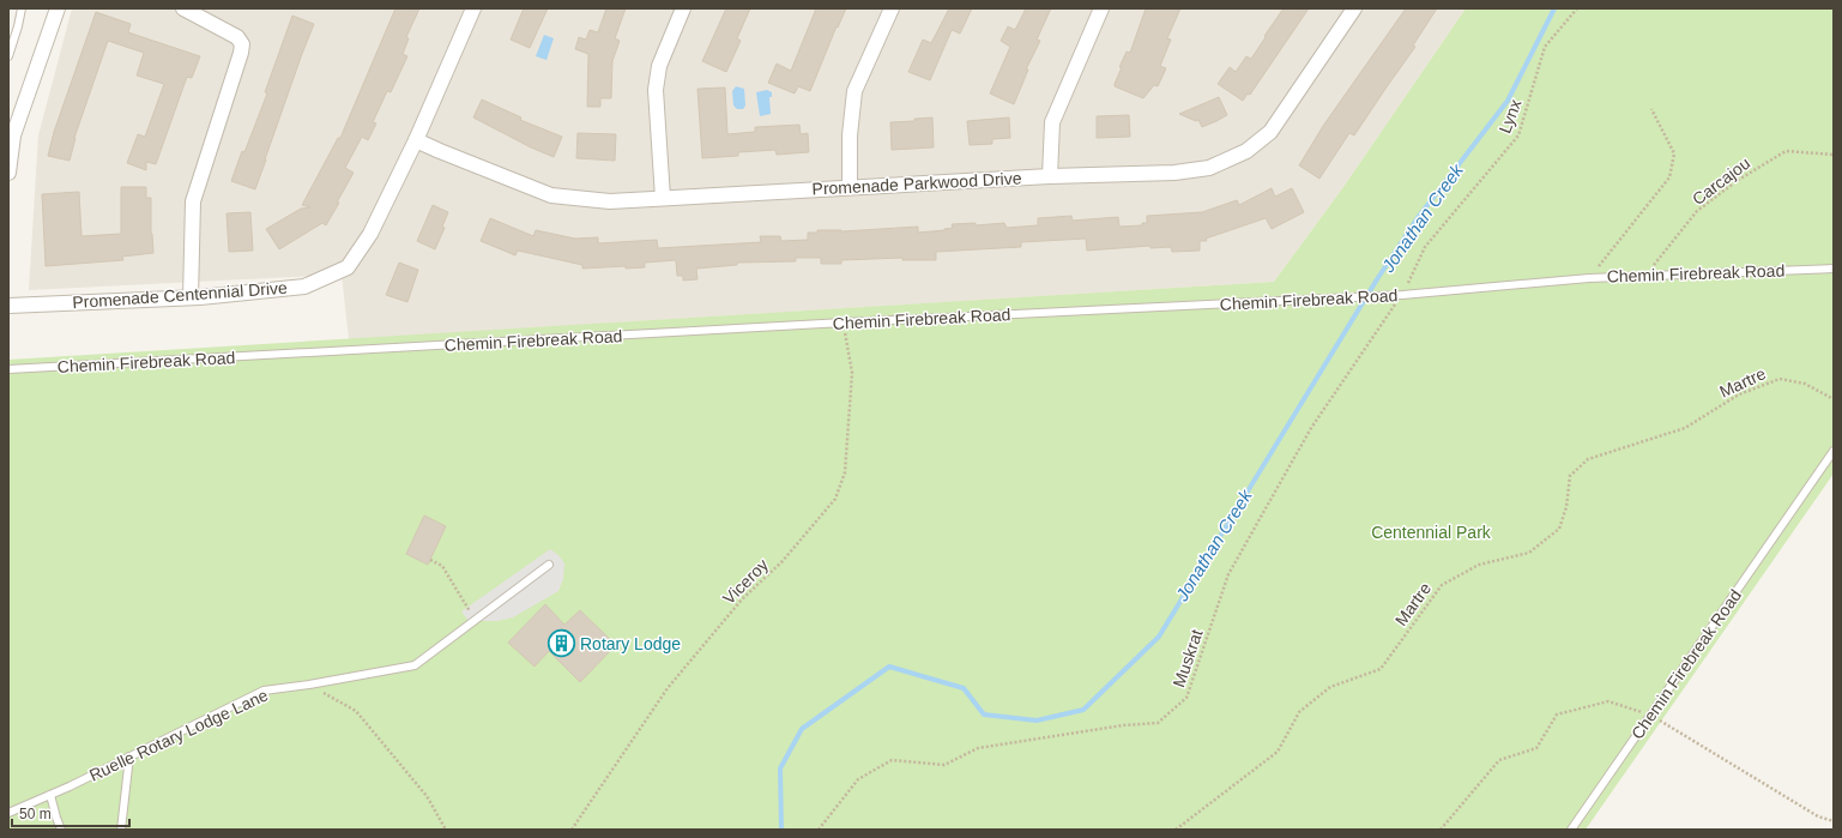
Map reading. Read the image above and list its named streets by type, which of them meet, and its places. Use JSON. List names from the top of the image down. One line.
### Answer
{"streets":{"street":["Promenade Parkwood Drive","Promenade Centennial Drive"],"lane":["Chemin Firebreak Road","Ruelle Rotary Lodge Lane"],"path":["Lynx","Carcajou","Martre","Viceroy","Muskrat"]},"crossings":[["Lynx","Chemin Firebreak Road"],["Lynx","Muskrat"],["Carcajou","Chemin Firebreak Road"],["Promenade Parkwood Drive","Promenade Centennial Drive"],["Chemin Firebreak Road","Viceroy"],["Chemin Firebreak Road","Muskrat"]],"water":["Jonathan Creek"],"parks":["Centennial Park"],"places":{"building":["Rotary Lodge"]},"scale_bar":"50 m"}
